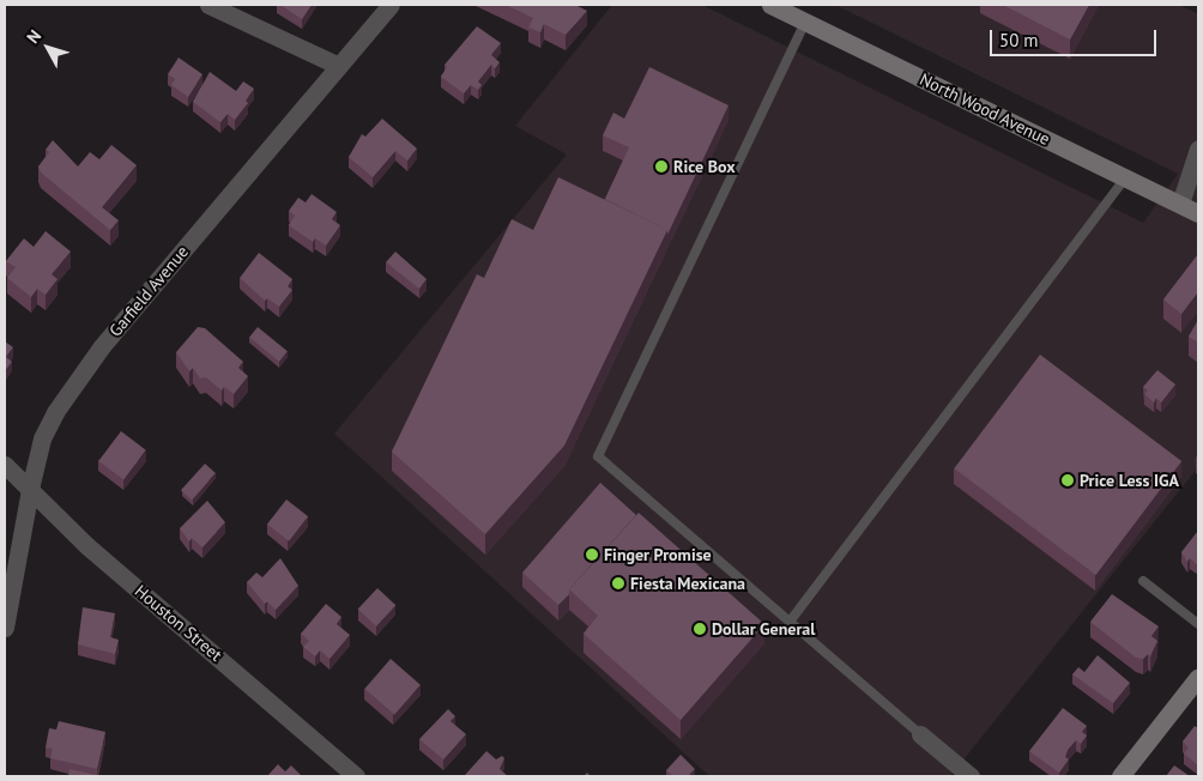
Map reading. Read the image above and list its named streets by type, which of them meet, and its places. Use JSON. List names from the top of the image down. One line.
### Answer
{"streets":{"main road":["North Wood Avenue"],"street":["Garfield Avenue","Houston Street"]},"crossings":[["Garfield Avenue","Houston Street"]],"places":["Rice Box","Price Less IGA","Finger Promise","Fiesta Mexicana","Dollar General"],"scale_bar":"50 m","north":"top left"}
